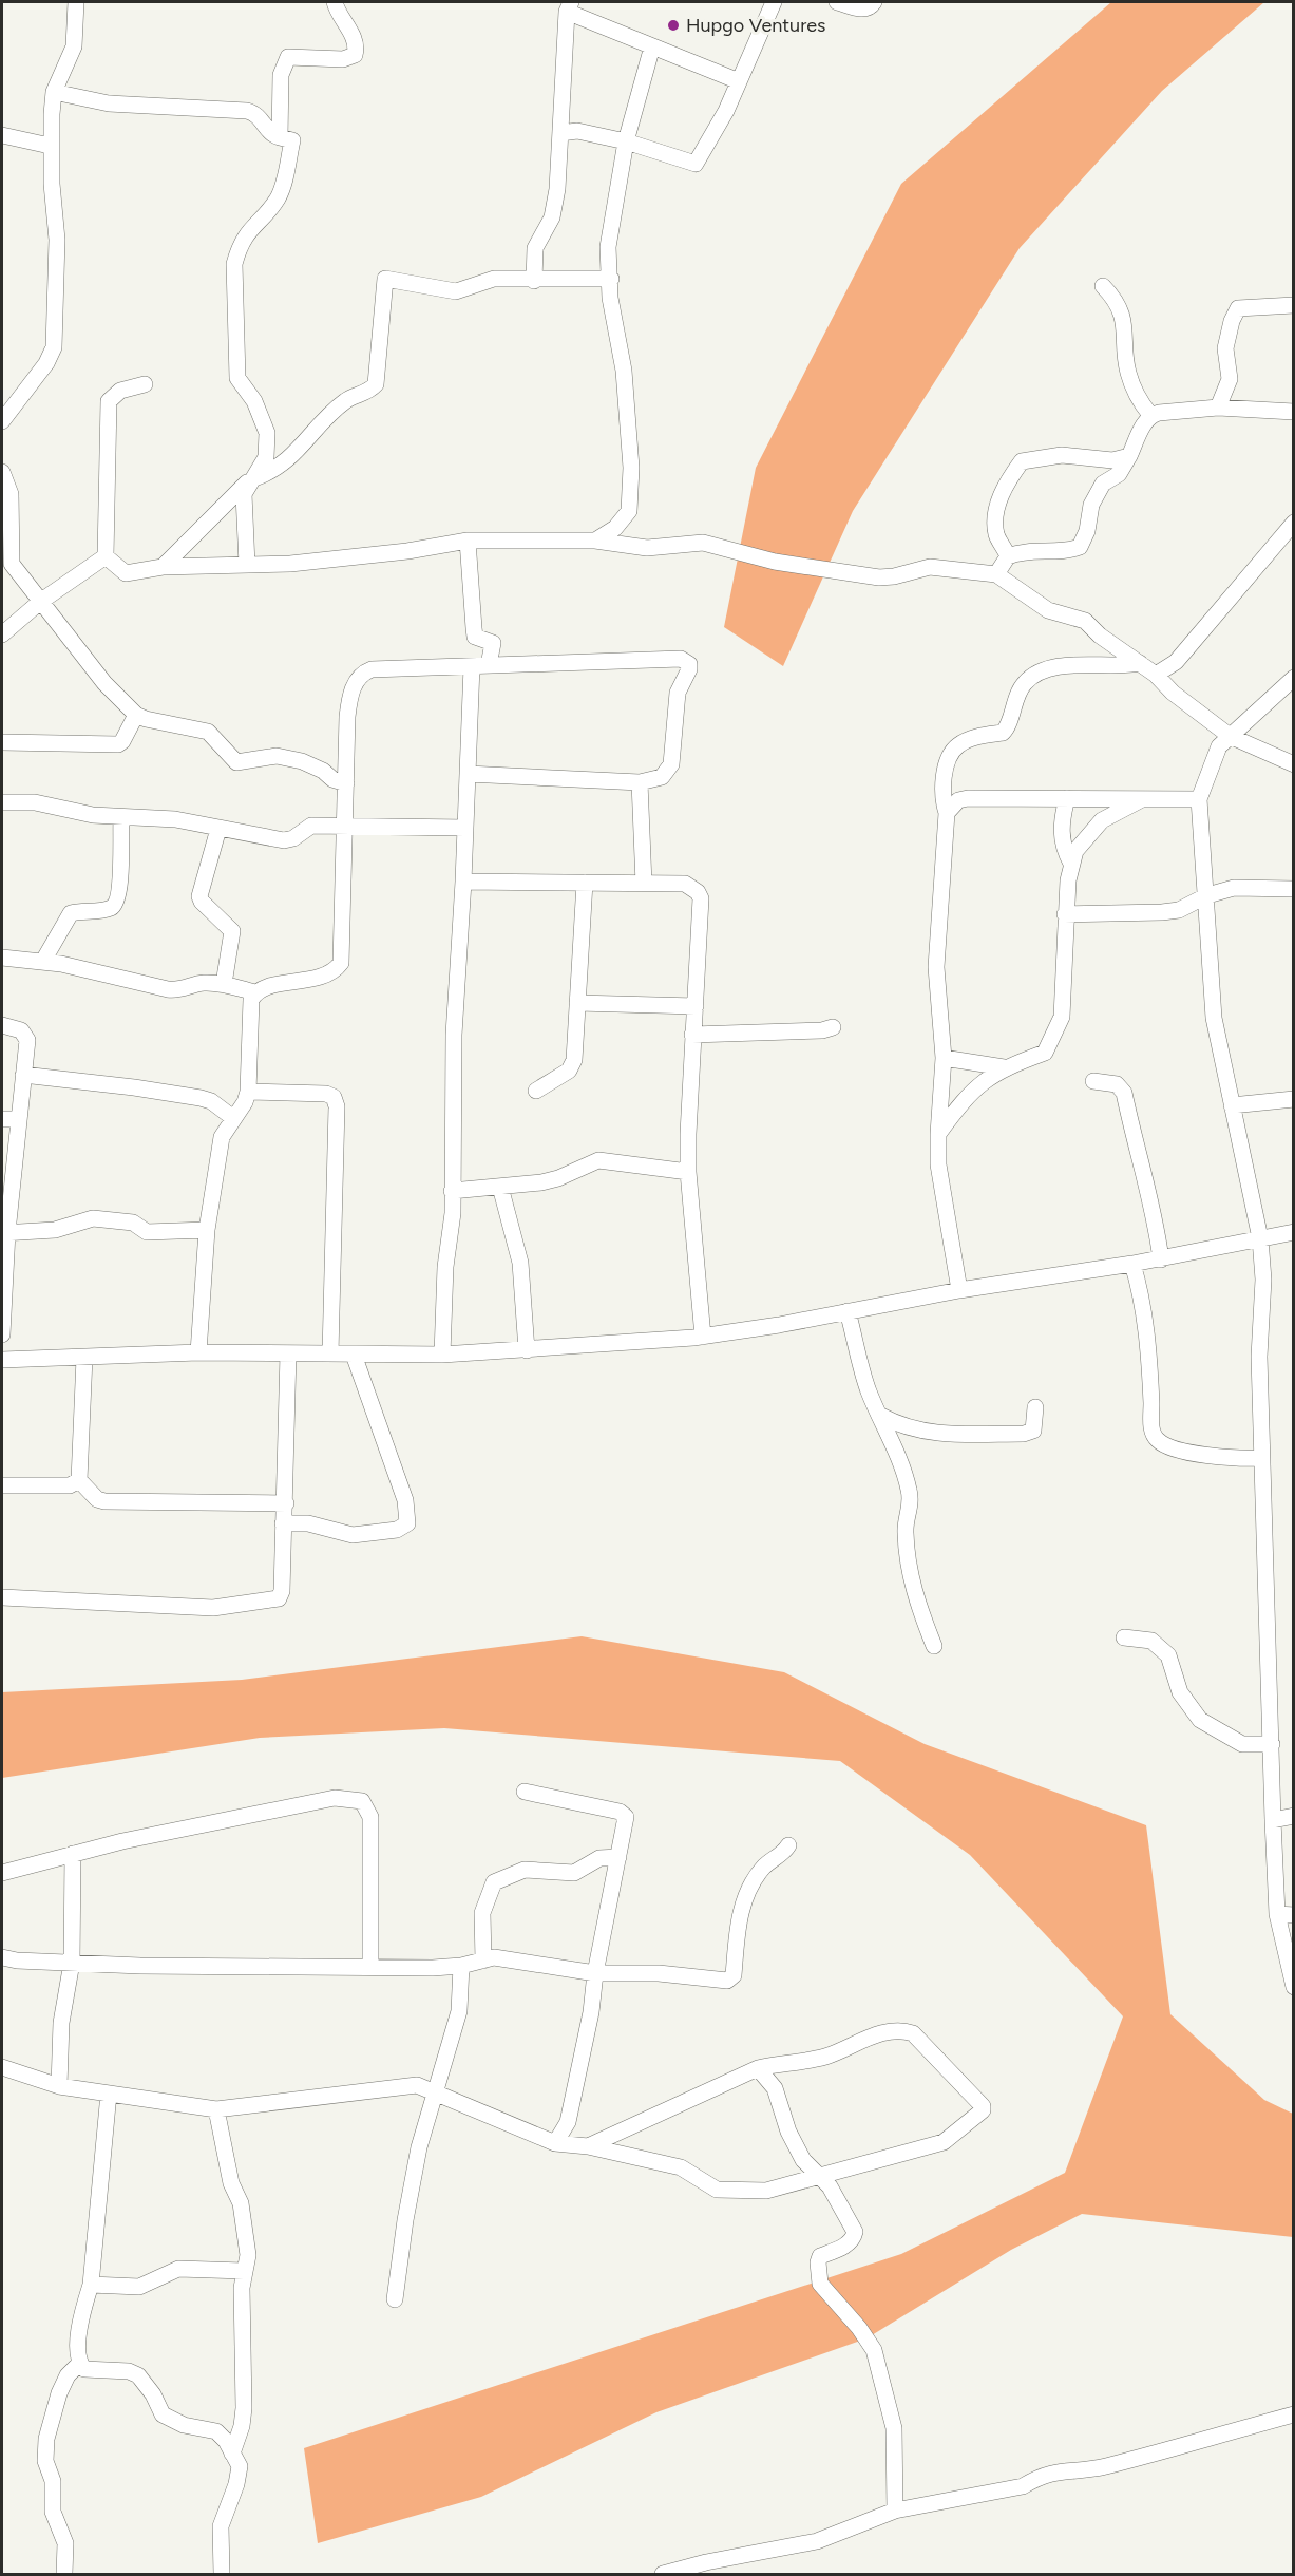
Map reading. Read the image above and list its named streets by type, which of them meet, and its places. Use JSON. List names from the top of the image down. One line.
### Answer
{"places":["Hupgo Ventures"]}
